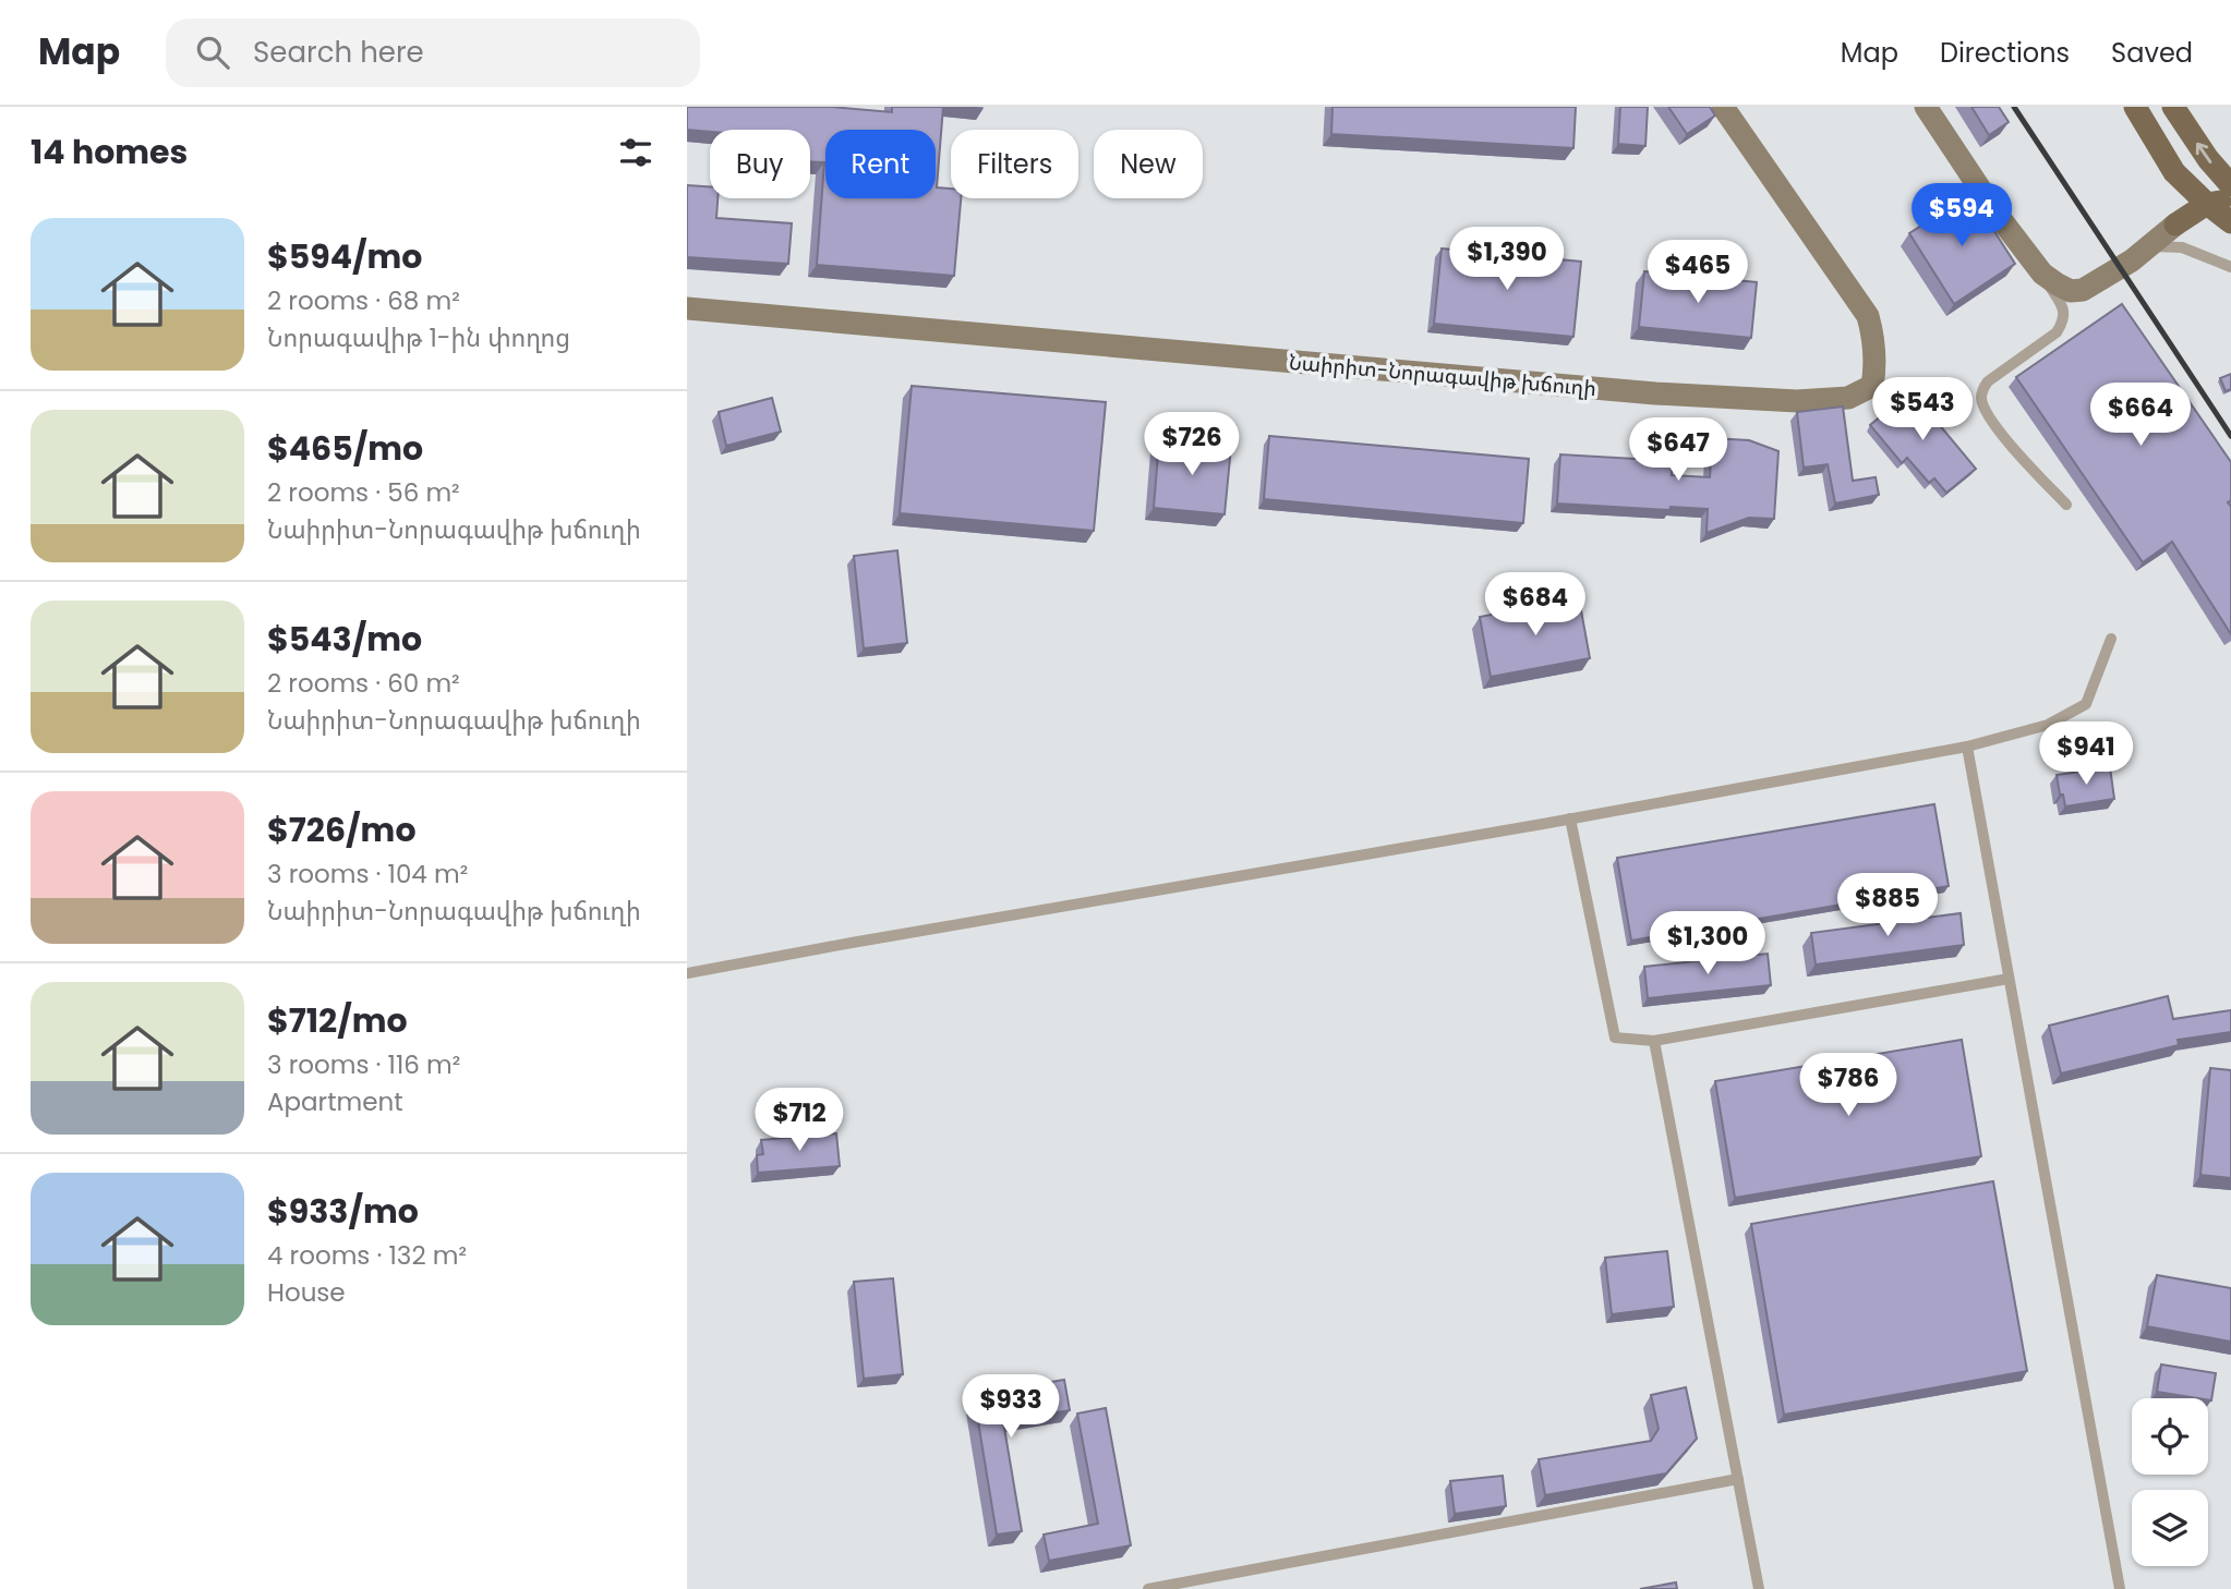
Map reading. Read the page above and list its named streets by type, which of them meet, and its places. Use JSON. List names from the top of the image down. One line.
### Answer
{"streets":{"street":["Նաիրիտ-Նորագավիթ խճուղի"]},"page":{"header":"Map","search":"Search here","nav":["Map","Directions","Saved"],"heading":"14 homes","chip":["Buy","Rent","Filters","New"],"price":["$594","$1,390","$465","$543","$664","$726","$647","$684","$941","$885","$1,300","$786","$712","$933"],"list":[{"name":"$594/mo","note":"2 rooms · 68 m² · Նորագավիթ 1-ին փողոց"},{"name":"$465/mo","note":"2 rooms · 56 m² · Նաիրիտ-Նորագավիթ խճուղի"},{"name":"$543/mo","note":"2 rooms · 60 m² · Նաիրիտ-Նորագավիթ խճուղի"},{"name":"$726/mo","note":"3 rooms · 104 m² · Նաիրիտ-Նորագավիթ խճուղի"},{"name":"$712/mo","note":"3 rooms · 116 m² · Apartment"},{"name":"$933/mo","note":"4 rooms · 132 m² · House"}]}}
